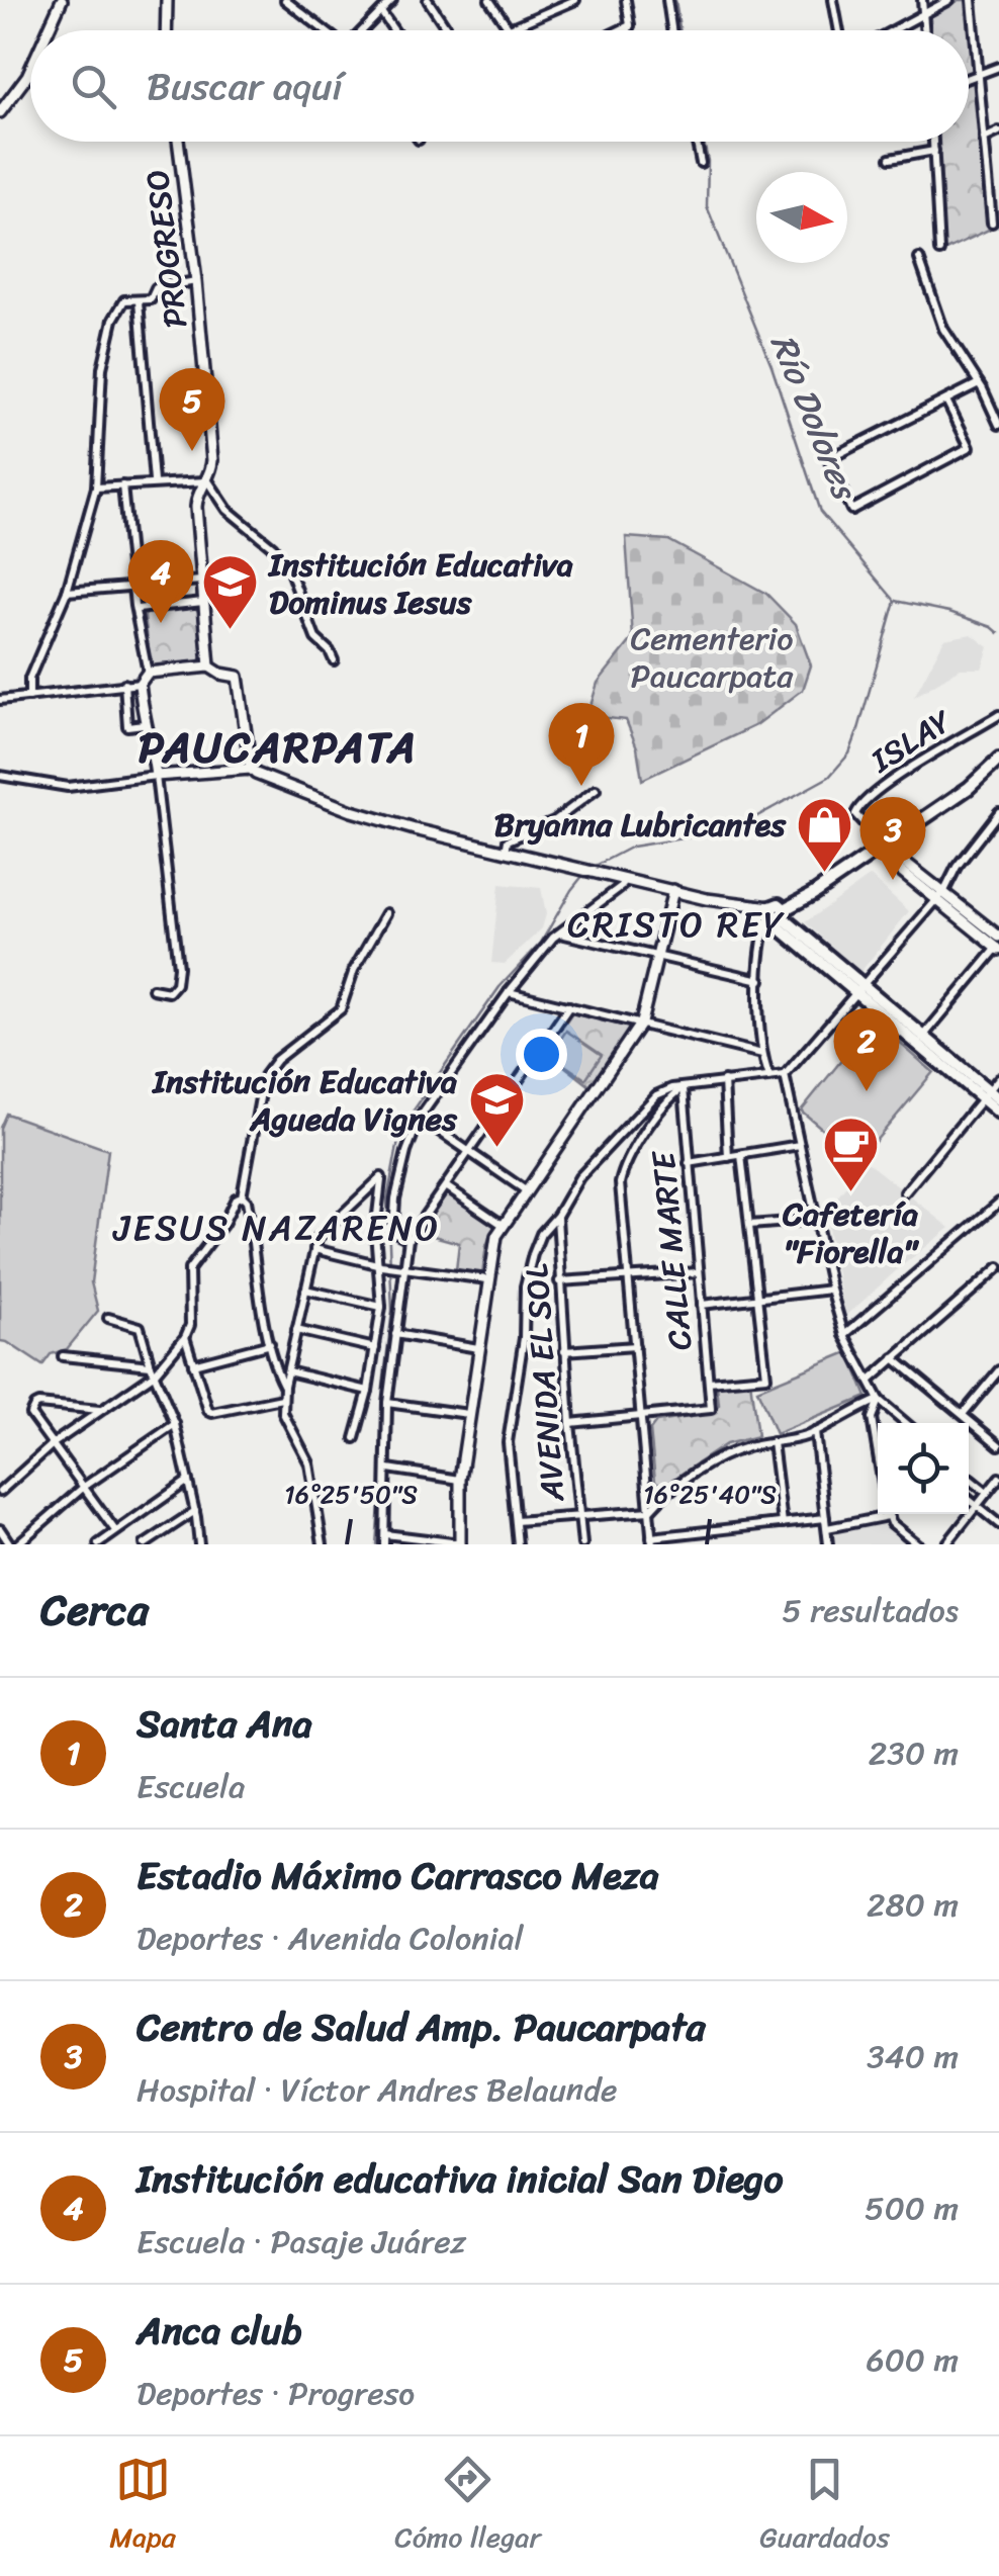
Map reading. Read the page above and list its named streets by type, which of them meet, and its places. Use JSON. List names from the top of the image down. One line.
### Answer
{"streets":{"main road":["PROGRESO"],"street":["ISLAY","CALLE MARTE","AVENIDA EL SOL"]},"districts":["PAUCARPATA","CRISTO REY","JESUS NAZARENO"],"water":["Río Dolores"],"parks":["Cementerio Paucarpata"],"places":{"school or university":["Institución Educativa Dominus Iesus","Institución Educativa Agueda Vignes"],"shop":["Bryanna Lubricantes"],"cafe":["Cafetería \"Fiorella\""]},"north":"right","page":{"search":"Buscar aquí","pins":["5","4","1","3","2"],"heading":["Cerca","5 resultados"],"list":[{"mark":"1","name":"Santa Ana","note":"Escuela","value":"230 m"},{"mark":"2","name":"Estadio Máximo Carrasco Meza","note":"Deportes · Avenida Colonial","value":"280 m"},{"mark":"3","name":"Centro de Salud Amp. Paucarpata","note":"Hospital · Víctor Andres Belaunde","value":"340 m"},{"mark":"4","name":"Institución educativa inicial San Diego","note":"Escuela · Pasaje Juárez","value":"500 m"},{"mark":"5","name":"Anca club","note":"Deportes · Progreso","value":"600 m"}],"nav":["Mapa","Cómo llegar","Guardados"]},"coordinates":["16°25'50\"S","16°25'40\"S"]}
